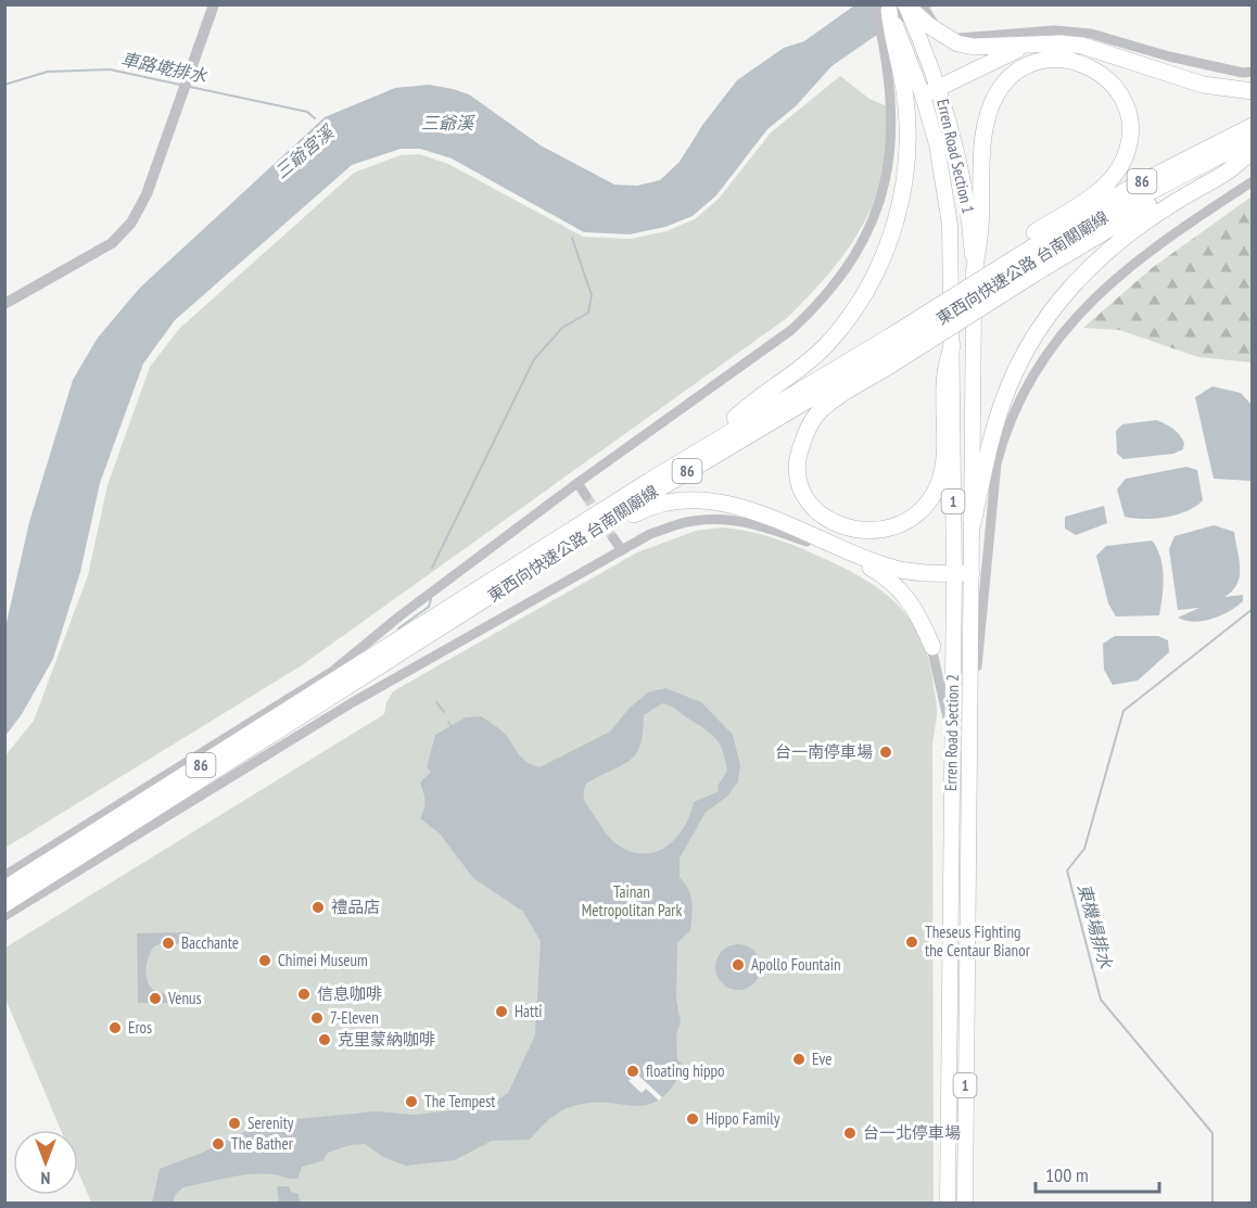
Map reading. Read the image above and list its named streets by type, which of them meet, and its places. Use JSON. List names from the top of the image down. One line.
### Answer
{"streets":{"highway":["86","東西向快速公路 台南關廟線"],"main road":["Erren Road Section 1","1","Erren Road Section 2"]},"crossings":[["Erren Road Section 1","Erren Road Section 2"]],"water":["車路墘排水","三爺溪","三爺宮溪","東機場排水"],"parks":["Tainan Metropolitan Park"],"places":["台一南停車場","禮品店","Theseus Fighting the Centaur Bianor","Bacchante","Chimei Museum","Apollo Fountain","信息咖啡","Venus","Hatti","7-Eleven","Eros","克里蒙納咖啡","Eve","floating hippo","The Tempest","Hippo Family","Serenity","台一北停車場","The Bather"],"scale_bar":"100 m","north":"bottom"}
